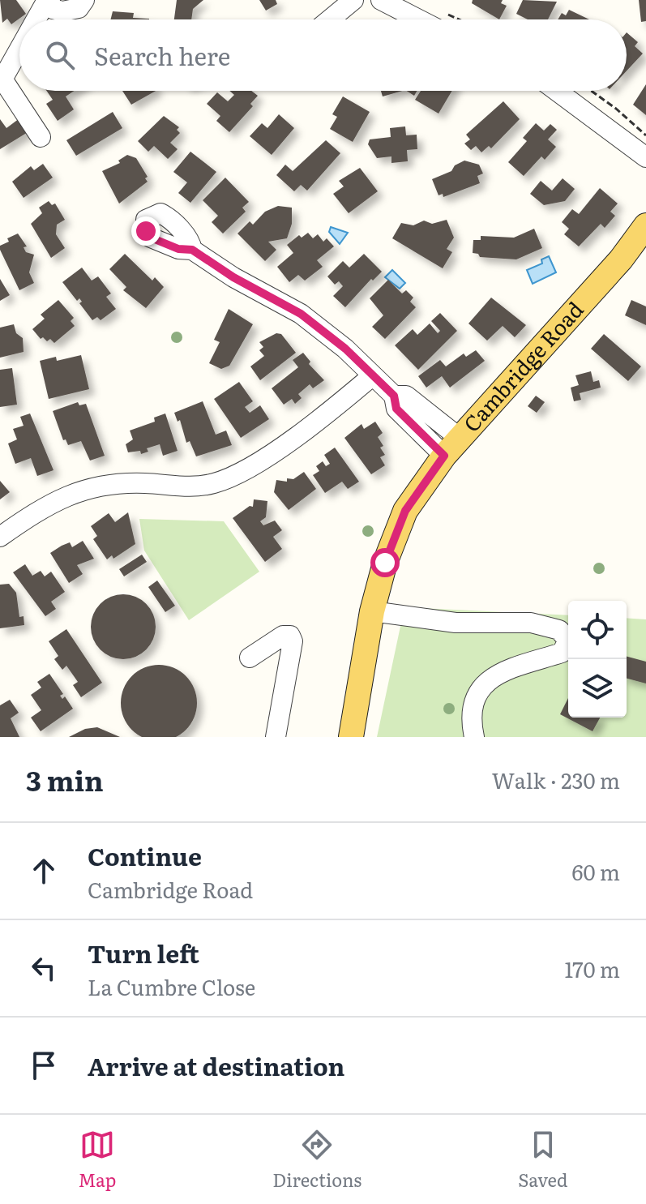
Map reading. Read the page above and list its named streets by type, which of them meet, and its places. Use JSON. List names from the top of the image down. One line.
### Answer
{"streets":{"main road":["Cambridge Road"]},"page":{"search":"Search here","heading":["3 min","Walk · 230 m"],"list":[["Continue","Cambridge Road","60 m"],["Turn left","La Cumbre Close","170 m"],"Arrive at destination"],"nav":["Map","Directions","Saved"]}}
